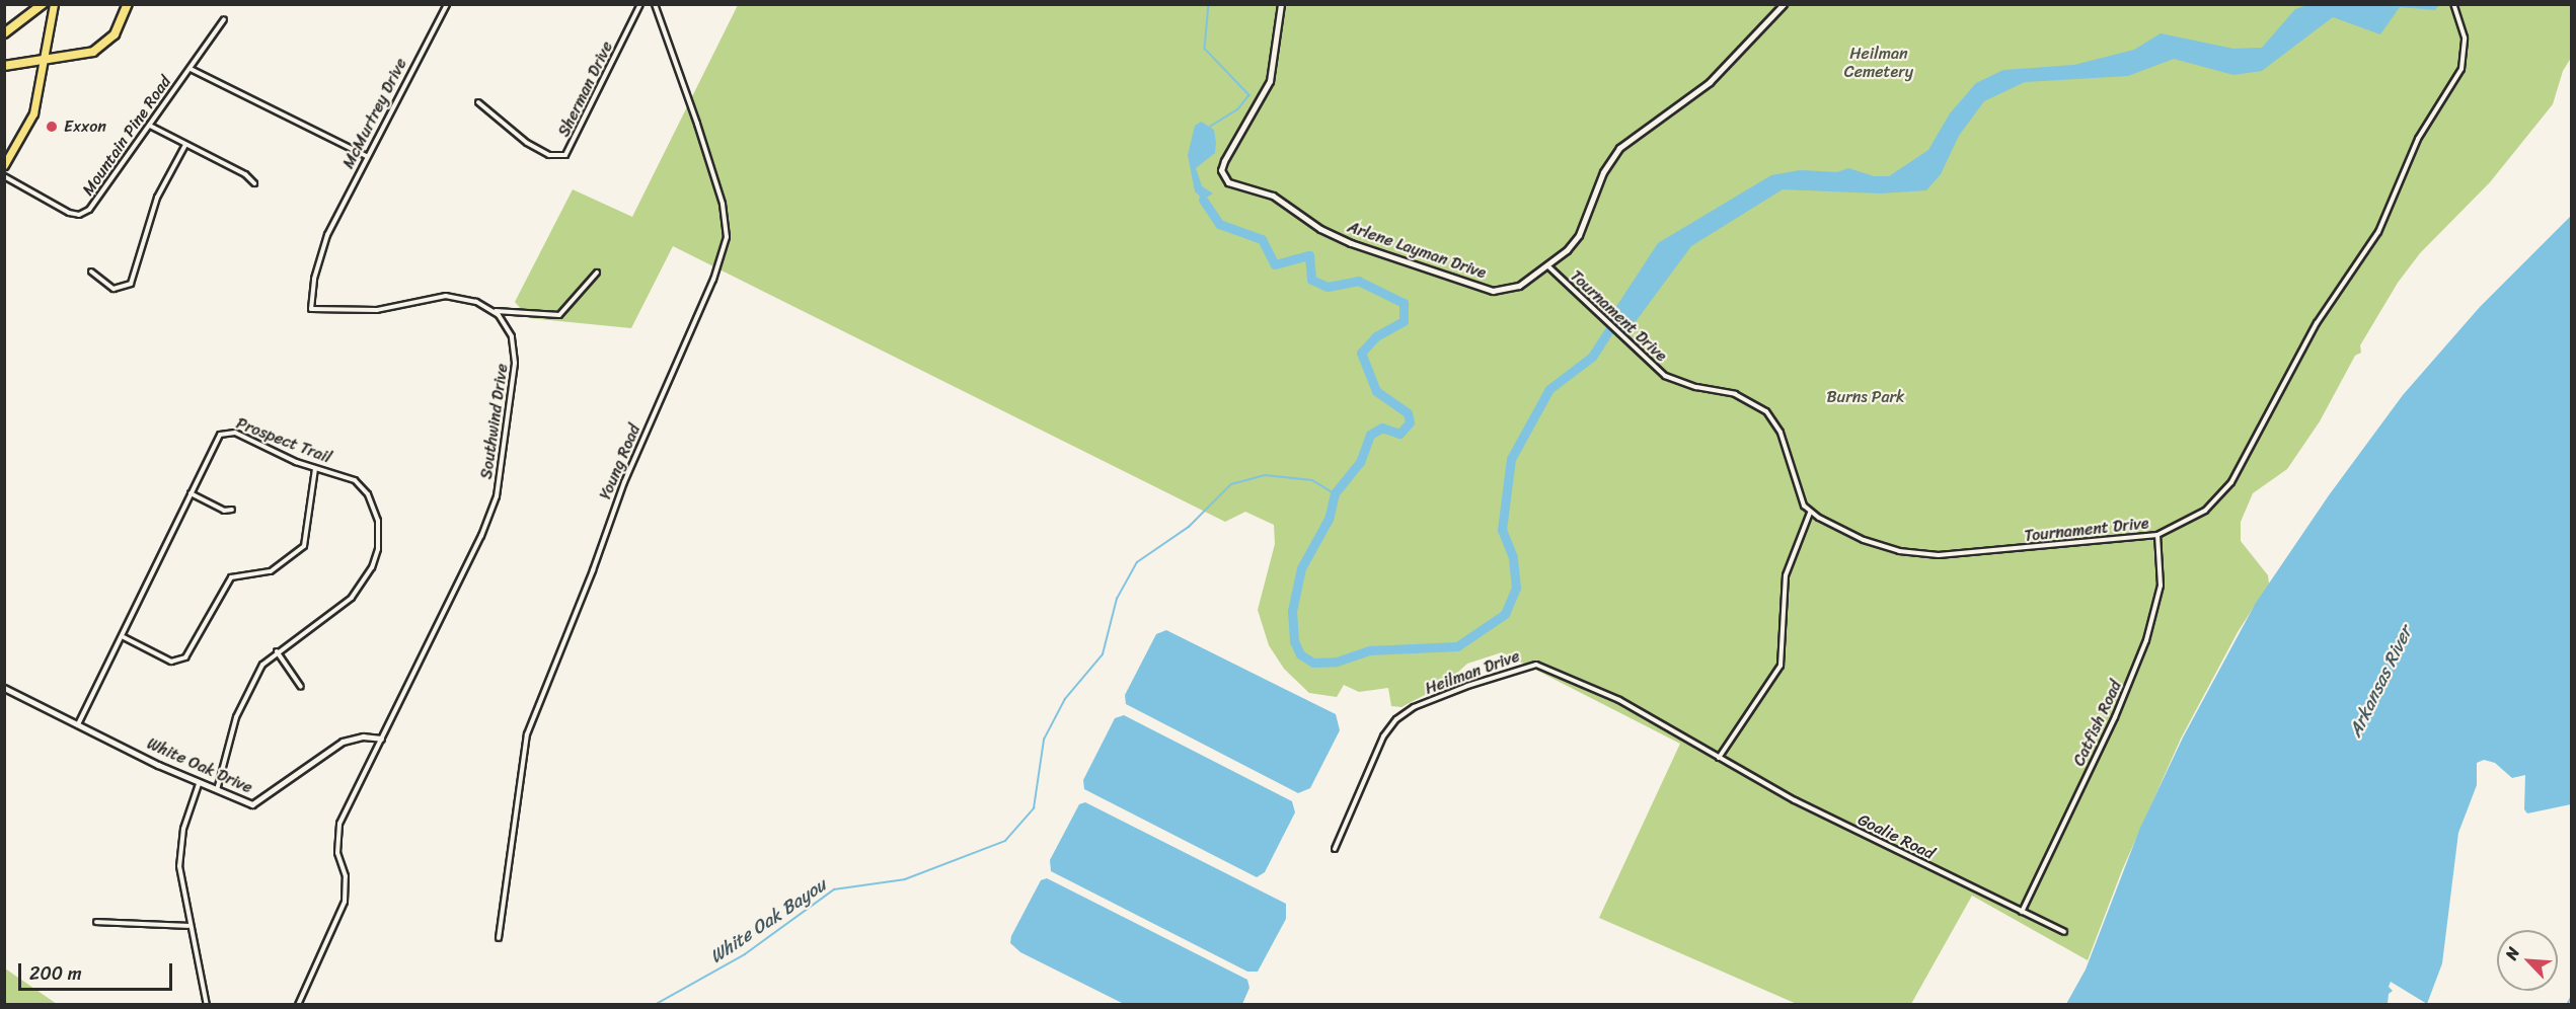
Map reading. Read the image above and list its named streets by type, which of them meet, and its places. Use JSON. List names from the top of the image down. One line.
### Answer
{"streets":{"street":["Sherman Drive","McMurtrey Drive","Mountain Pine Road","Arlene Layman Drive","Tournament Drive","Southwind Drive","Prospect Trail","Young Road","Heilman Drive","Catfish Road","White Oak Drive","Goalie Road"]},"crossings":[["McMurtrey Drive","Mountain Pine Road"],["McMurtrey Drive","Southwind Drive"],["Arlene Layman Drive","Tournament Drive"],["Tournament Drive","Catfish Road"],["Southwind Drive","White Oak Drive"],["Prospect Trail","White Oak Drive"],["Heilman Drive","Goalie Road"],["Catfish Road","Goalie Road"]],"water":["Arkansas River","White Oak Bayou"],"parks":["Heilman Cemetery","Burns Park"],"places":["Exxon"],"scale_bar":"200 m","north":"top left"}
